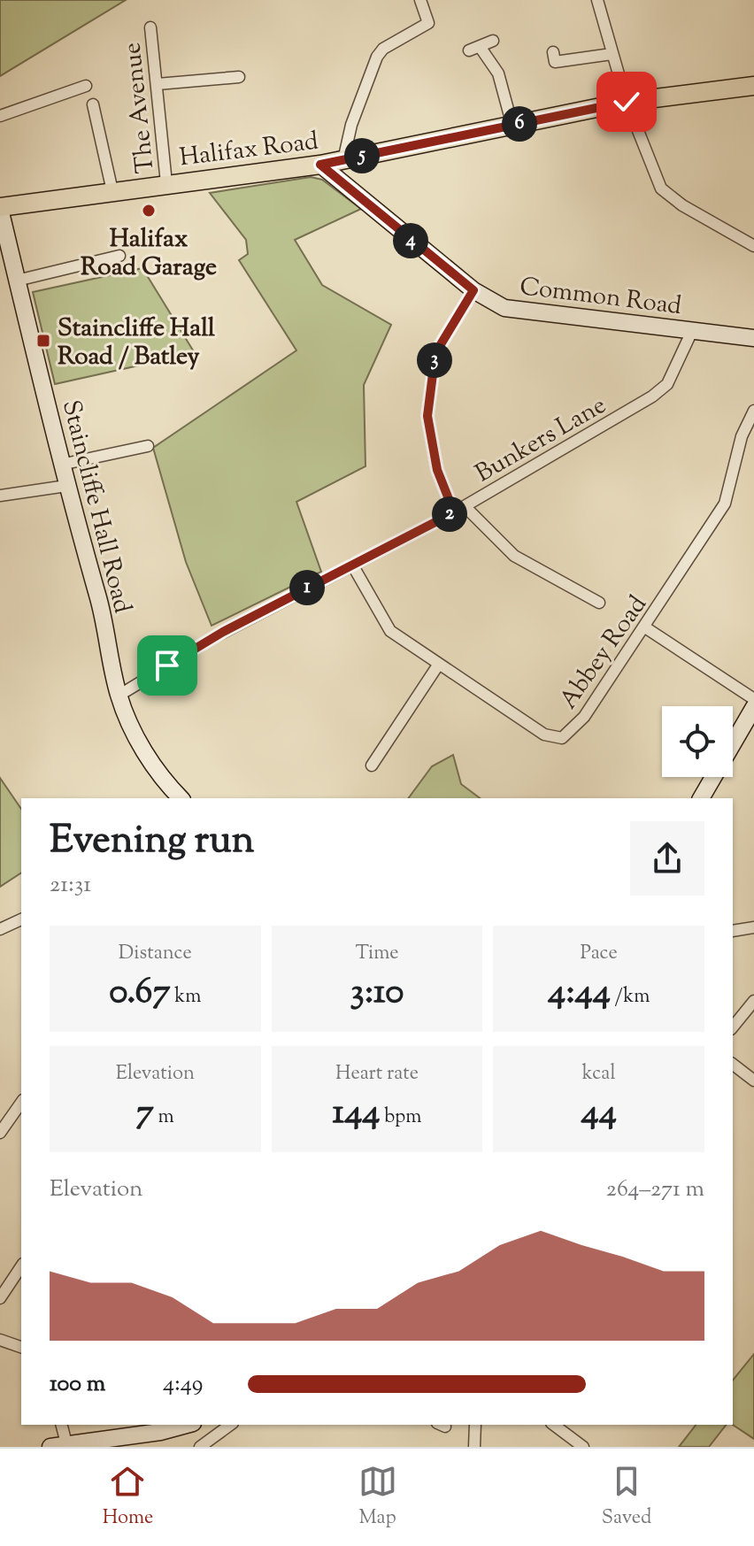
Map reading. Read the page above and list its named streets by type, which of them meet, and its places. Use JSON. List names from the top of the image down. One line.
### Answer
{"streets":{"main road":["Halifax Road"],"street":["The Avenue","Common Road","Bunkers Lane","Staincliffe Hall Road","Abbey Road"]},"crossings":[["The Avenue","Halifax Road"],["Halifax Road","Common Road"],["Halifax Road","Staincliffe Hall Road"],["Common Road","Bunkers Lane"],["Bunkers Lane","Staincliffe Hall Road"],["Bunkers Lane","Abbey Road"]],"places":{"other":["Halifax Road Garage"],"transit":["Staincliffe Hall Road / Batley"]},"page":{"pins":["6","5","4","3","2","1"],"heading":["Evening run","21:31"],"stats":[["Distance","0.67 km"],["Time","3:10"],["Pace","4:44 /km"],["Elevation","7 m"],["Heart rate","144 bpm"],["kcal","44"]],"chart":["Elevation","264–271 m"],"list":[{"name":"100 m","note":"4:49"}],"tabs":["Home","Map","Saved"]}}
